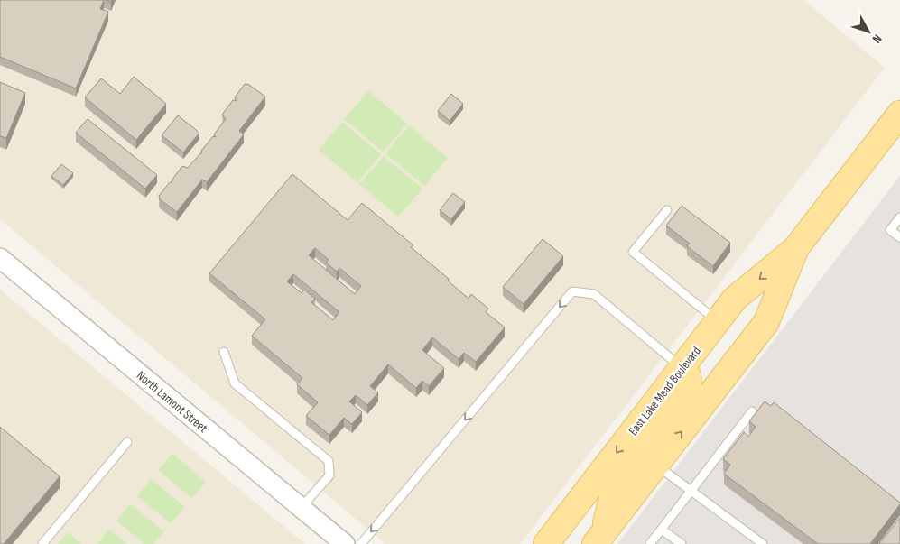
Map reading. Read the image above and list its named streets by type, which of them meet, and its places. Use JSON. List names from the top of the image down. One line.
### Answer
{"streets":{"main road":["East Lake Mead Boulevard"],"street":["North Lamont Street"]},"north":"bottom right"}
